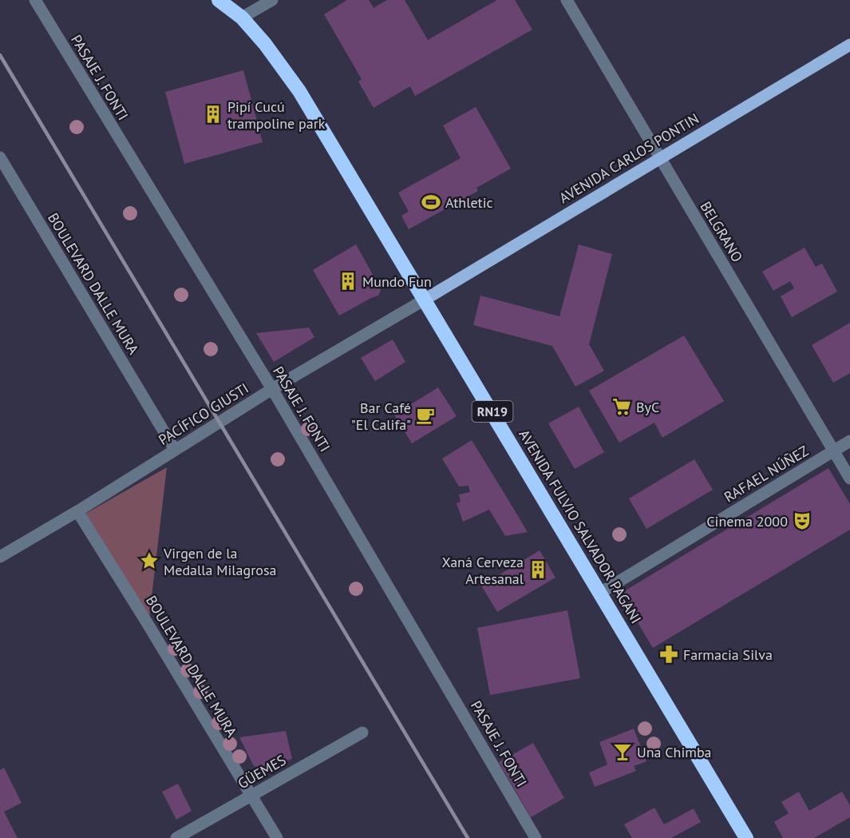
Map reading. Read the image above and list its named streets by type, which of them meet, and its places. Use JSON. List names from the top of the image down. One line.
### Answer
{"streets":{"highway":["RN19","AVENIDA FULVIO SALVADOR PAGANI"],"main road":["AVENIDA CARLOS PONTIN"],"street":["PASAJE J. FONTI","BELGRANO","BOULEVARD DALLE MURA","PACÍFICO GIUSTI","RAFAEL NÚÑEZ","GÜEMES"]},"crossings":[["PASAJE J. FONTI","PACÍFICO GIUSTI"],["AVENIDA CARLOS PONTIN","BELGRANO"],["AVENIDA CARLOS PONTIN","PACÍFICO GIUSTI"],["AVENIDA CARLOS PONTIN","AVENIDA FULVIO SALVADOR PAGANI"],["BELGRANO","RAFAEL NÚÑEZ"],["BOULEVARD DALLE MURA","PACÍFICO GIUSTI"],["BOULEVARD DALLE MURA","GÜEMES"],["PACÍFICO GIUSTI","AVENIDA FULVIO SALVADOR PAGANI"],["RAFAEL NÚÑEZ","AVENIDA FULVIO SALVADOR PAGANI"]],"places":{"building":["Pipí Cucú trampoline park","Mundo Fun","Xaná Cerveza Artesanal"],"sports":["Athletic"],"supermarket":["ByC"],"cafe":["Bar Café \"El Califa\""],"theatre":["Cinema 2000"],"place":["Virgen de la Medalla Milagrosa"],"pharmacy":["Farmacia Silva"],"bar":["Una Chimba"]}}
